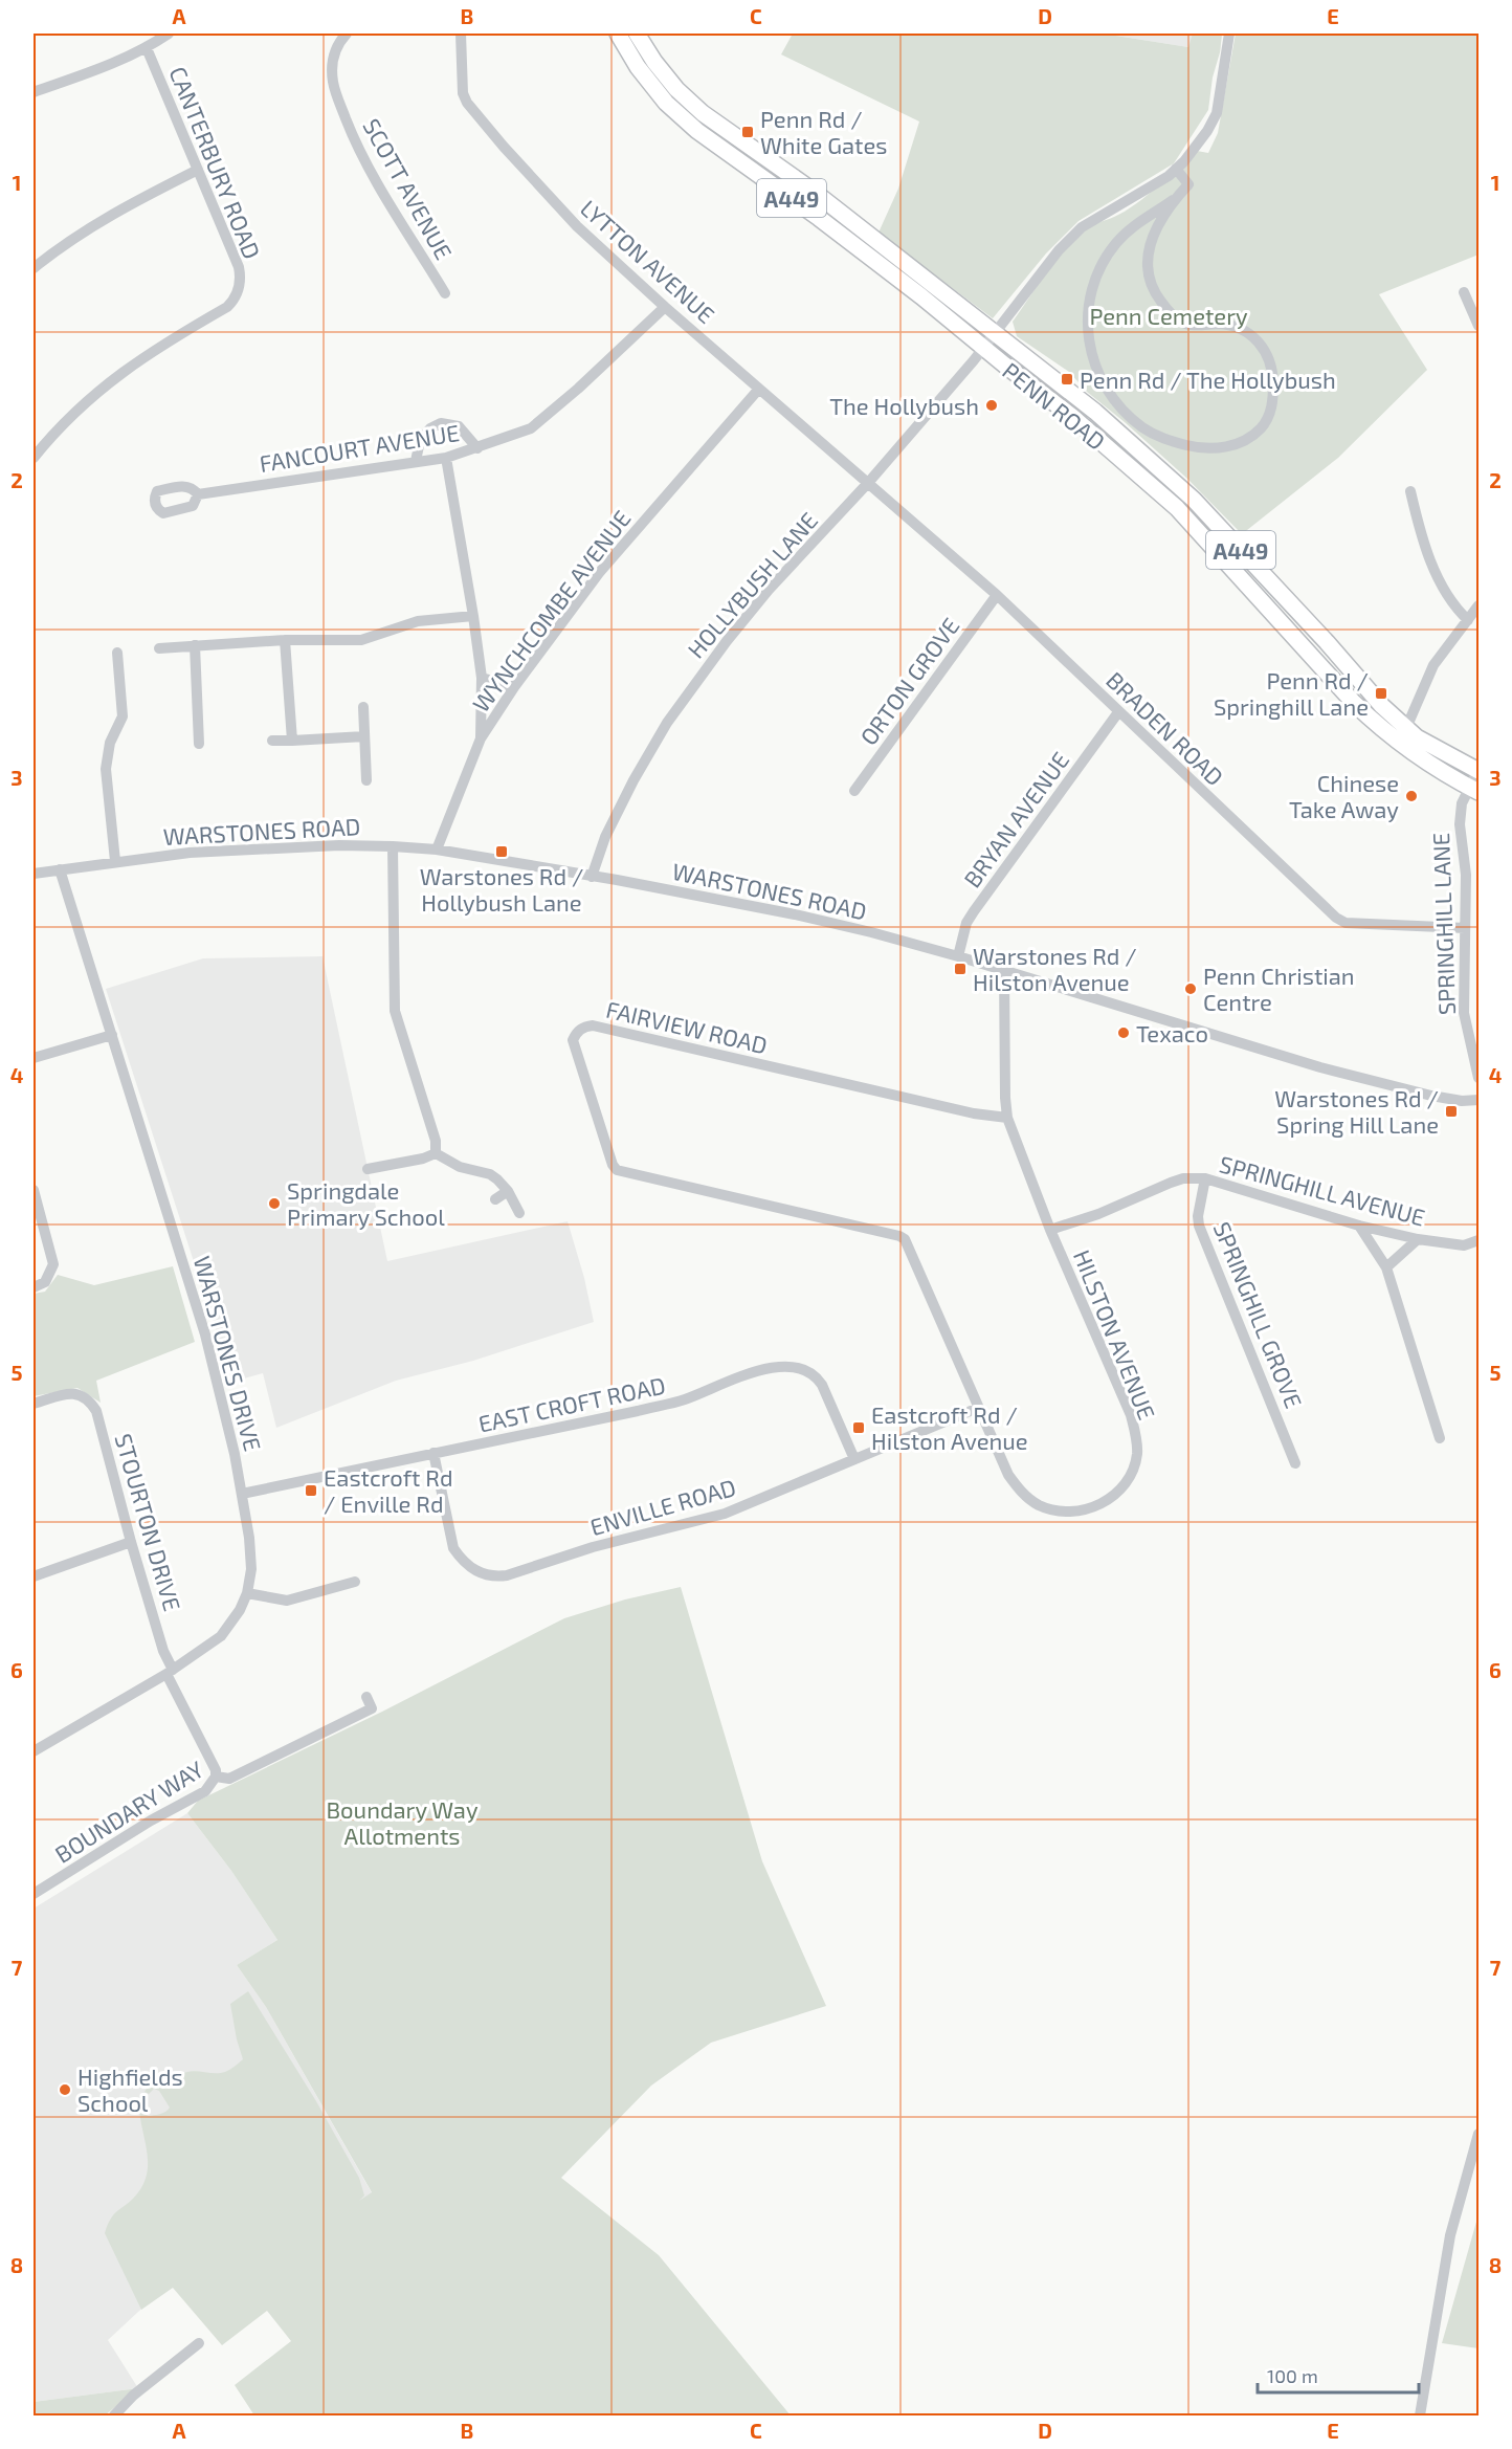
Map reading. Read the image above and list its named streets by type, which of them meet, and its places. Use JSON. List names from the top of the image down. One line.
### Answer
{"streets":{"highway":["A449","PENN ROAD"],"street":["CANTERBURY ROAD","SCOTT AVENUE","LYTTON AVENUE","FANCOURT AVENUE","HOLLYBUSH LANE","WYNCHCOMBE AVENUE","ORTON GROVE","BRADEN ROAD","BRYAN AVENUE","WARSTONES ROAD","SPRINGHILL LANE","FAIRVIEW ROAD","SPRINGHILL AVENUE","SPRINGHILL GROVE","HILSTON AVENUE","WARSTONES DRIVE","EAST CROFT ROAD","ENVILLE ROAD","STOURTON DRIVE","BOUNDARY WAY"]},"crossings":[["LYTTON AVENUE","FANCOURT AVENUE"],["LYTTON AVENUE","HOLLYBUSH LANE"],["LYTTON AVENUE","WYNCHCOMBE AVENUE"],["LYTTON AVENUE","BRADEN ROAD"],["PENN ROAD","HOLLYBUSH LANE"],["PENN ROAD","SPRINGHILL LANE"],["HOLLYBUSH LANE","BRADEN ROAD"],["HOLLYBUSH LANE","WARSTONES ROAD"],["WYNCHCOMBE AVENUE","WARSTONES ROAD"],["ORTON GROVE","BRADEN ROAD"],["BRADEN ROAD","BRYAN AVENUE"],["BRADEN ROAD","SPRINGHILL LANE"],["BRYAN AVENUE","WARSTONES ROAD"],["WARSTONES ROAD","HILSTON AVENUE"],["WARSTONES ROAD","WARSTONES DRIVE"],["FAIRVIEW ROAD","HILSTON AVENUE"],["SPRINGHILL AVENUE","SPRINGHILL GROVE"],["SPRINGHILL AVENUE","HILSTON AVENUE"],["HILSTON AVENUE","ENVILLE ROAD"],["WARSTONES DRIVE","EAST CROFT ROAD"],["WARSTONES DRIVE","STOURTON DRIVE"],["EAST CROFT ROAD","ENVILLE ROAD"],["STOURTON DRIVE","BOUNDARY WAY"]],"parks":["Penn Cemetery","Boundary Way Allotments"],"places":{"transit":["Penn Rd / White Gates","Penn Rd / The Hollybush","Penn Rd / Springhill Lane","Warstones Rd / Hollybush Lane","Warstones Rd / Hilston Avenue","Warstones Rd / Spring Hill Lane","Eastcroft Rd / Hilston Avenue","Eastcroft Rd / Enville Rd"],"other":["The Hollybush","Chinese Take Away","Penn Christian Centre","Texaco","Springdale Primary School","Highfields School"]},"scale_bar":"100 m","grid":{"columns":["A","B","C","D","E"],"rows":["1","2","3","4","5","6","7","8"]}}
